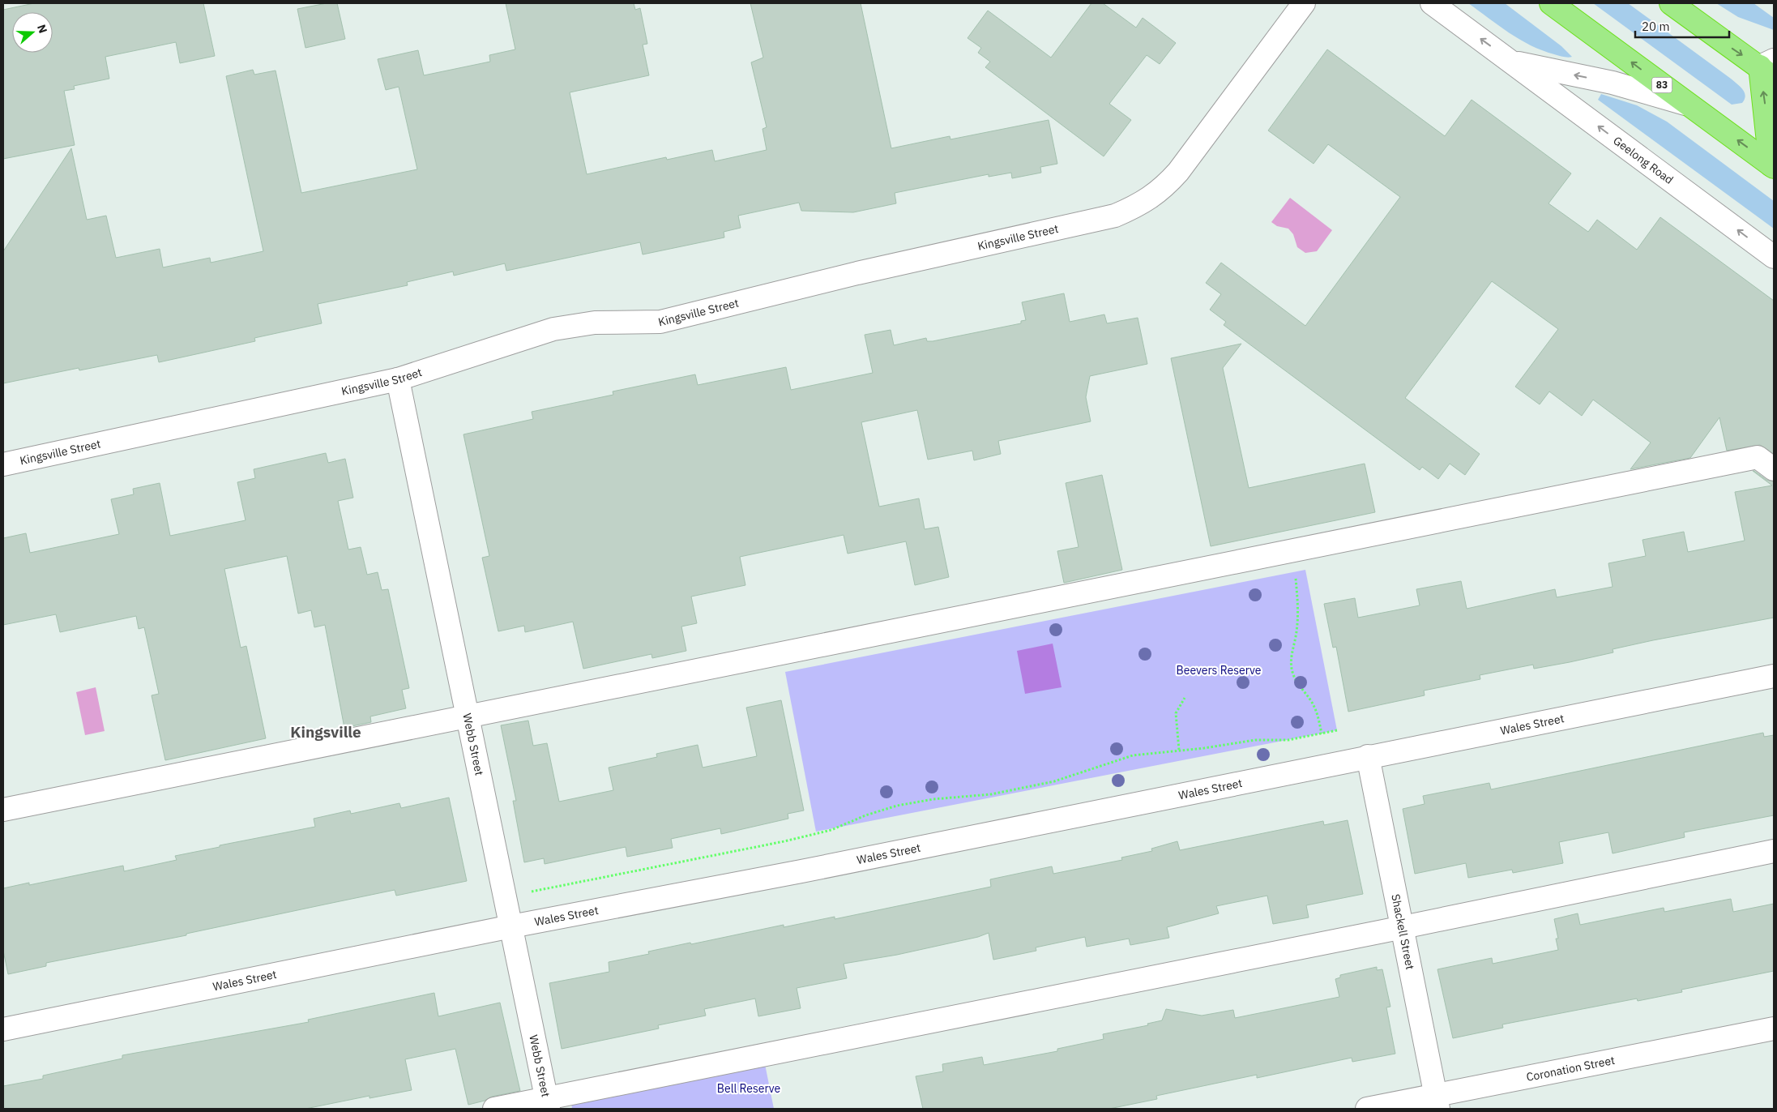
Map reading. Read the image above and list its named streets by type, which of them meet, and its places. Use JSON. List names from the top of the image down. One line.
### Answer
{"streets":{"highway":["83","Geelong Road"],"street":["Kingsville Street","Wales Street","Webb Street","Shackell Street","Coronation Street"]},"crossings":[["Kingsville Street","Webb Street"],["Wales Street","Webb Street"],["Wales Street","Shackell Street"],["Shackell Street","Coronation Street"]],"one_way":["Geelong Road"],"districts":["Kingsville"],"parks":["Beevers Reserve","Bell Reserve"],"scale_bar":"20 m","north":"right"}
